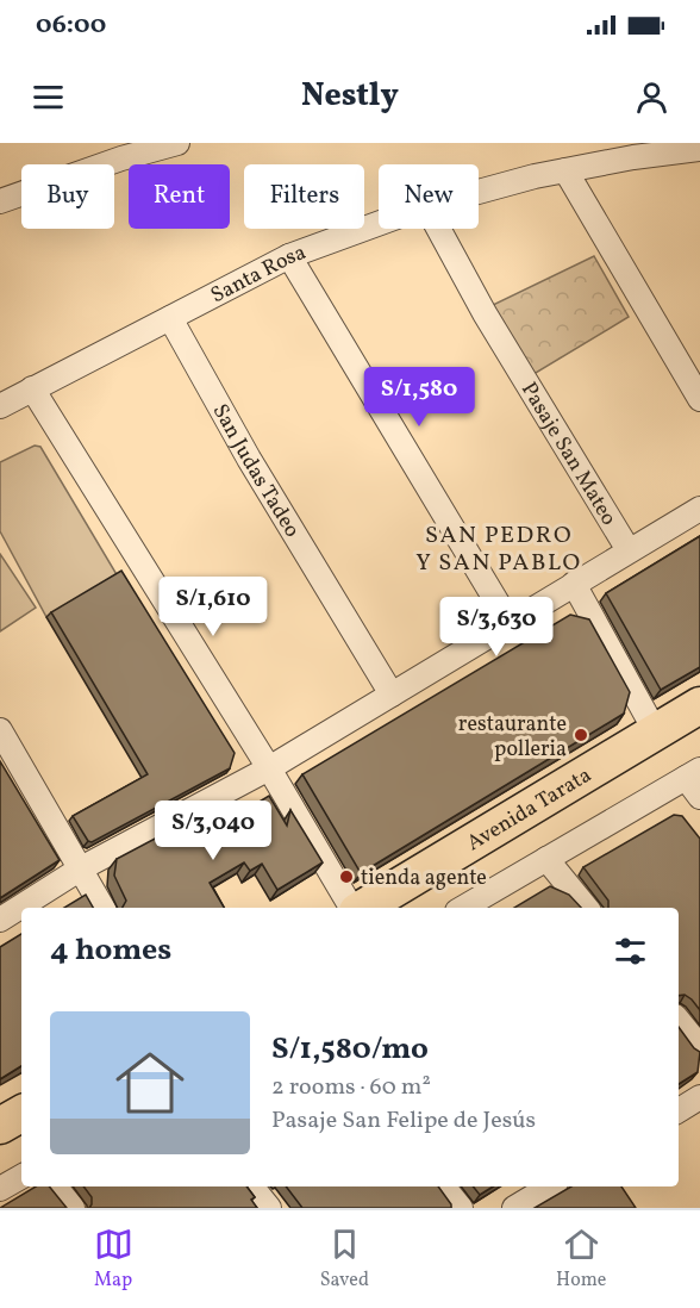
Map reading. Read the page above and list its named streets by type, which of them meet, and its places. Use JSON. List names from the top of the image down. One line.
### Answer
{"streets":{"highway":["Avenida Tarata"],"street":["Santa Rosa","Pasaje San Mateo","San Judas Tadeo"]},"crossings":[["Santa Rosa","San Judas Tadeo"]],"districts":["SAN PEDRO Y SAN PABLO"],"places":["restaurante polleria","tienda agente"],"page":{"status":"06:00","header":"Nestly","chip":["Buy","Rent","Filters","New"],"price":["S/1,580","S/1,610","S/3,630","S/3,040"],"heading":"4 homes","list":[{"name":"S/1,580/mo","note":"2 rooms · 60 m² · Pasaje San Felipe de Jesús"}],"tabs":["Map","Saved","Home"]}}
